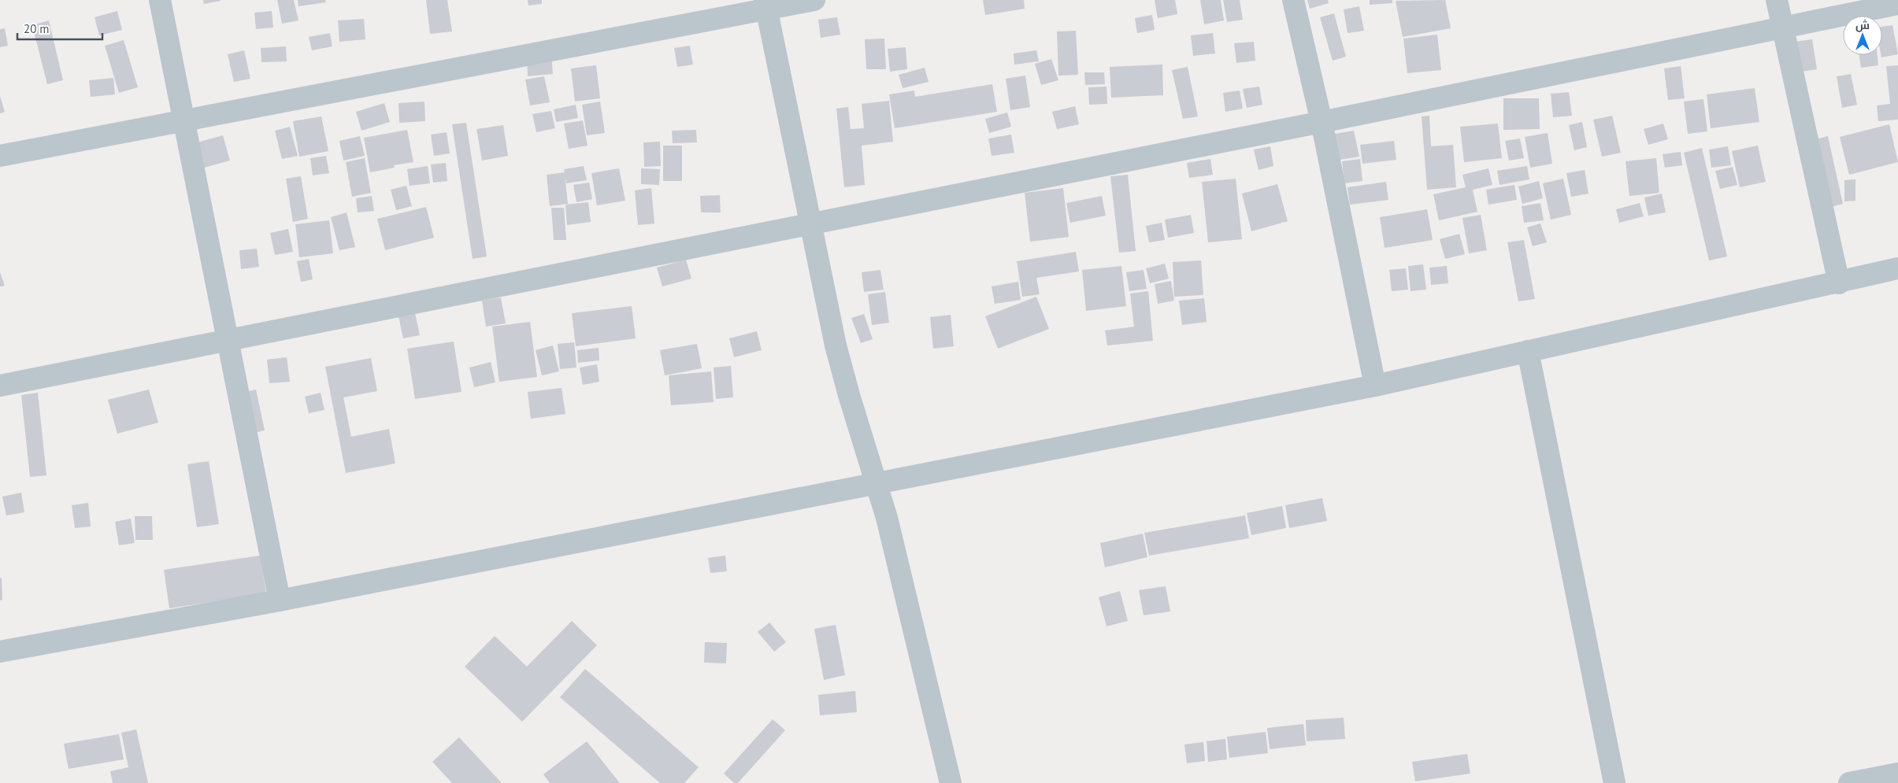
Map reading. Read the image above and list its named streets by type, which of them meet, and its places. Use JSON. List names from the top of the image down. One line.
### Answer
{"scale_bar":"20 m","north":"top"}
